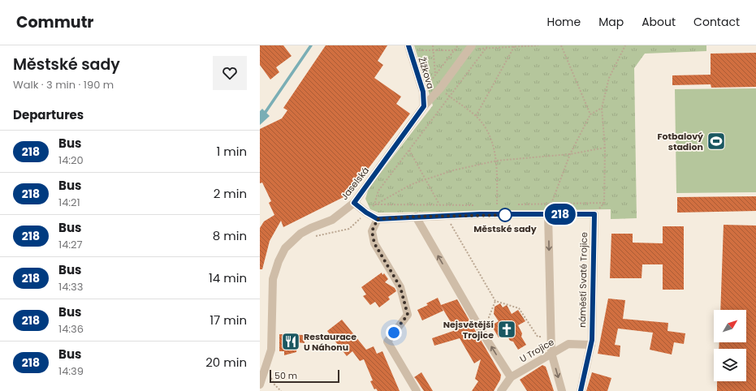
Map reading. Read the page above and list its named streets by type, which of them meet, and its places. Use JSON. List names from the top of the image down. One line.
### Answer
{"streets":{"street":["Žižkova","Jaselská","náměstí Svaté Trojice","U Trojice"]},"crossings":[["Žižkova","Jaselská"],["náměstí Svaté Trojice","U Trojice"]],"places":{"sports":["Fotbalový stadion"],"other":["Městské sady"],"church":["Nejsvětější Trojice"],"restaurant":["Restaurace U Náhonu"]},"lines":["bus line 218"],"scale_bar":"50 m","north":"top right","page":{"header":"Commutr","nav":["Home","Map","About","Contact"],"heading":[["Městské sady","Walk · 3 min · 190 m"],"Departures"],"on_map":"218","list":[{"mark":"218","name":"Bus","note":"14:20","value":"1 min"},{"mark":"218","name":"Bus","note":"14:21","value":"2 min"},{"mark":"218","name":"Bus","note":"14:27","value":"8 min"},{"mark":"218","name":"Bus","note":"14:33","value":"14 min"},{"mark":"218","name":"Bus","note":"14:36","value":"17 min"},{"mark":"218","name":"Bus","note":"14:39","value":"20 min"}],"scale":"50 m"}}
